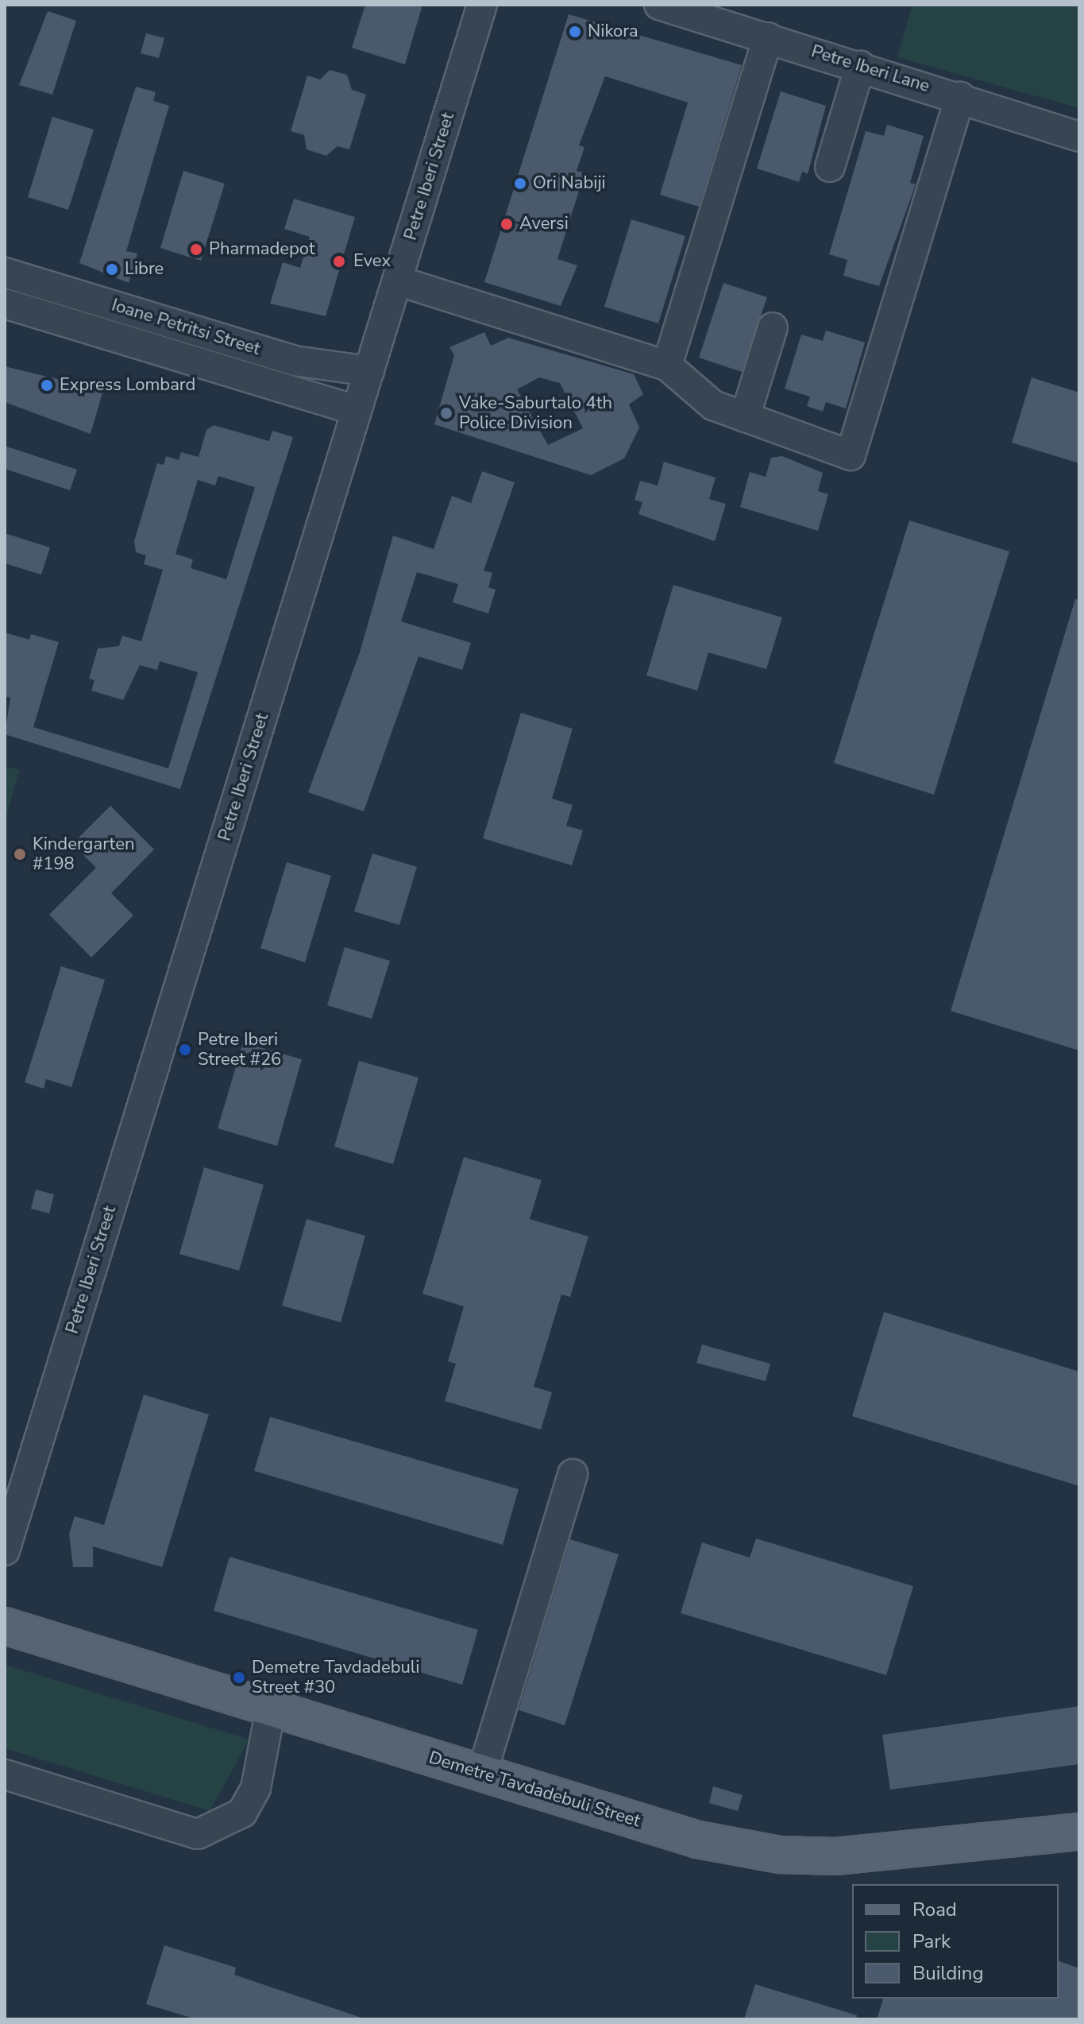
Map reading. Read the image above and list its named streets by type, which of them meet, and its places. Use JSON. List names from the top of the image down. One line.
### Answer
{"streets":{"main road":["Demetre Tavdadebuli Street"],"street":["Petre Iberi Lane","Petre Iberi Street","Ioane Petritsi Street"]},"crossings":[["Petre Iberi Street","Ioane Petritsi Street"]],"places":["Nikora","Ori Nabiji","Aversi","Pharmadepot","Evex","Libre","Express Lombard","Vake-Saburtalo 4th Police Division","Kindergarten #198","Petre Iberi Street #26","Demetre Tavdadebuli Street #30"],"legend":["Road","Park","Building"]}
